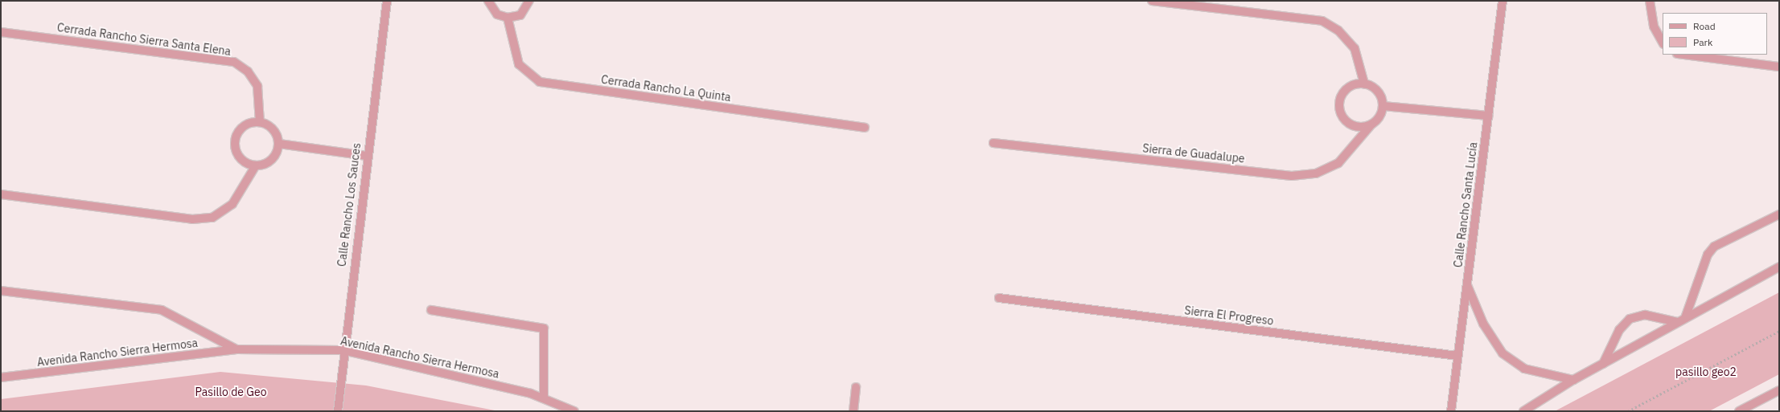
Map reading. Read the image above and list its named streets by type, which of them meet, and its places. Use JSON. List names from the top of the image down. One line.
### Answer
{"streets":{"street":["Cerrada Rancho Sierra Santa Elena","Cerrada Rancho La Quinta","Sierra de Guadalupe","Calle Rancho Los Sauces","Calle Rancho Santa Lucía","Sierra El Progreso","Avenida Rancho Sierra Hermosa"]},"crossings":[["Calle Rancho Los Sauces","Avenida Rancho Sierra Hermosa"],["Calle Rancho Santa Lucía","Sierra El Progreso"]],"parks":["pasillo geo2","Pasillo de Geo"],"legend":["Road","Park"]}
